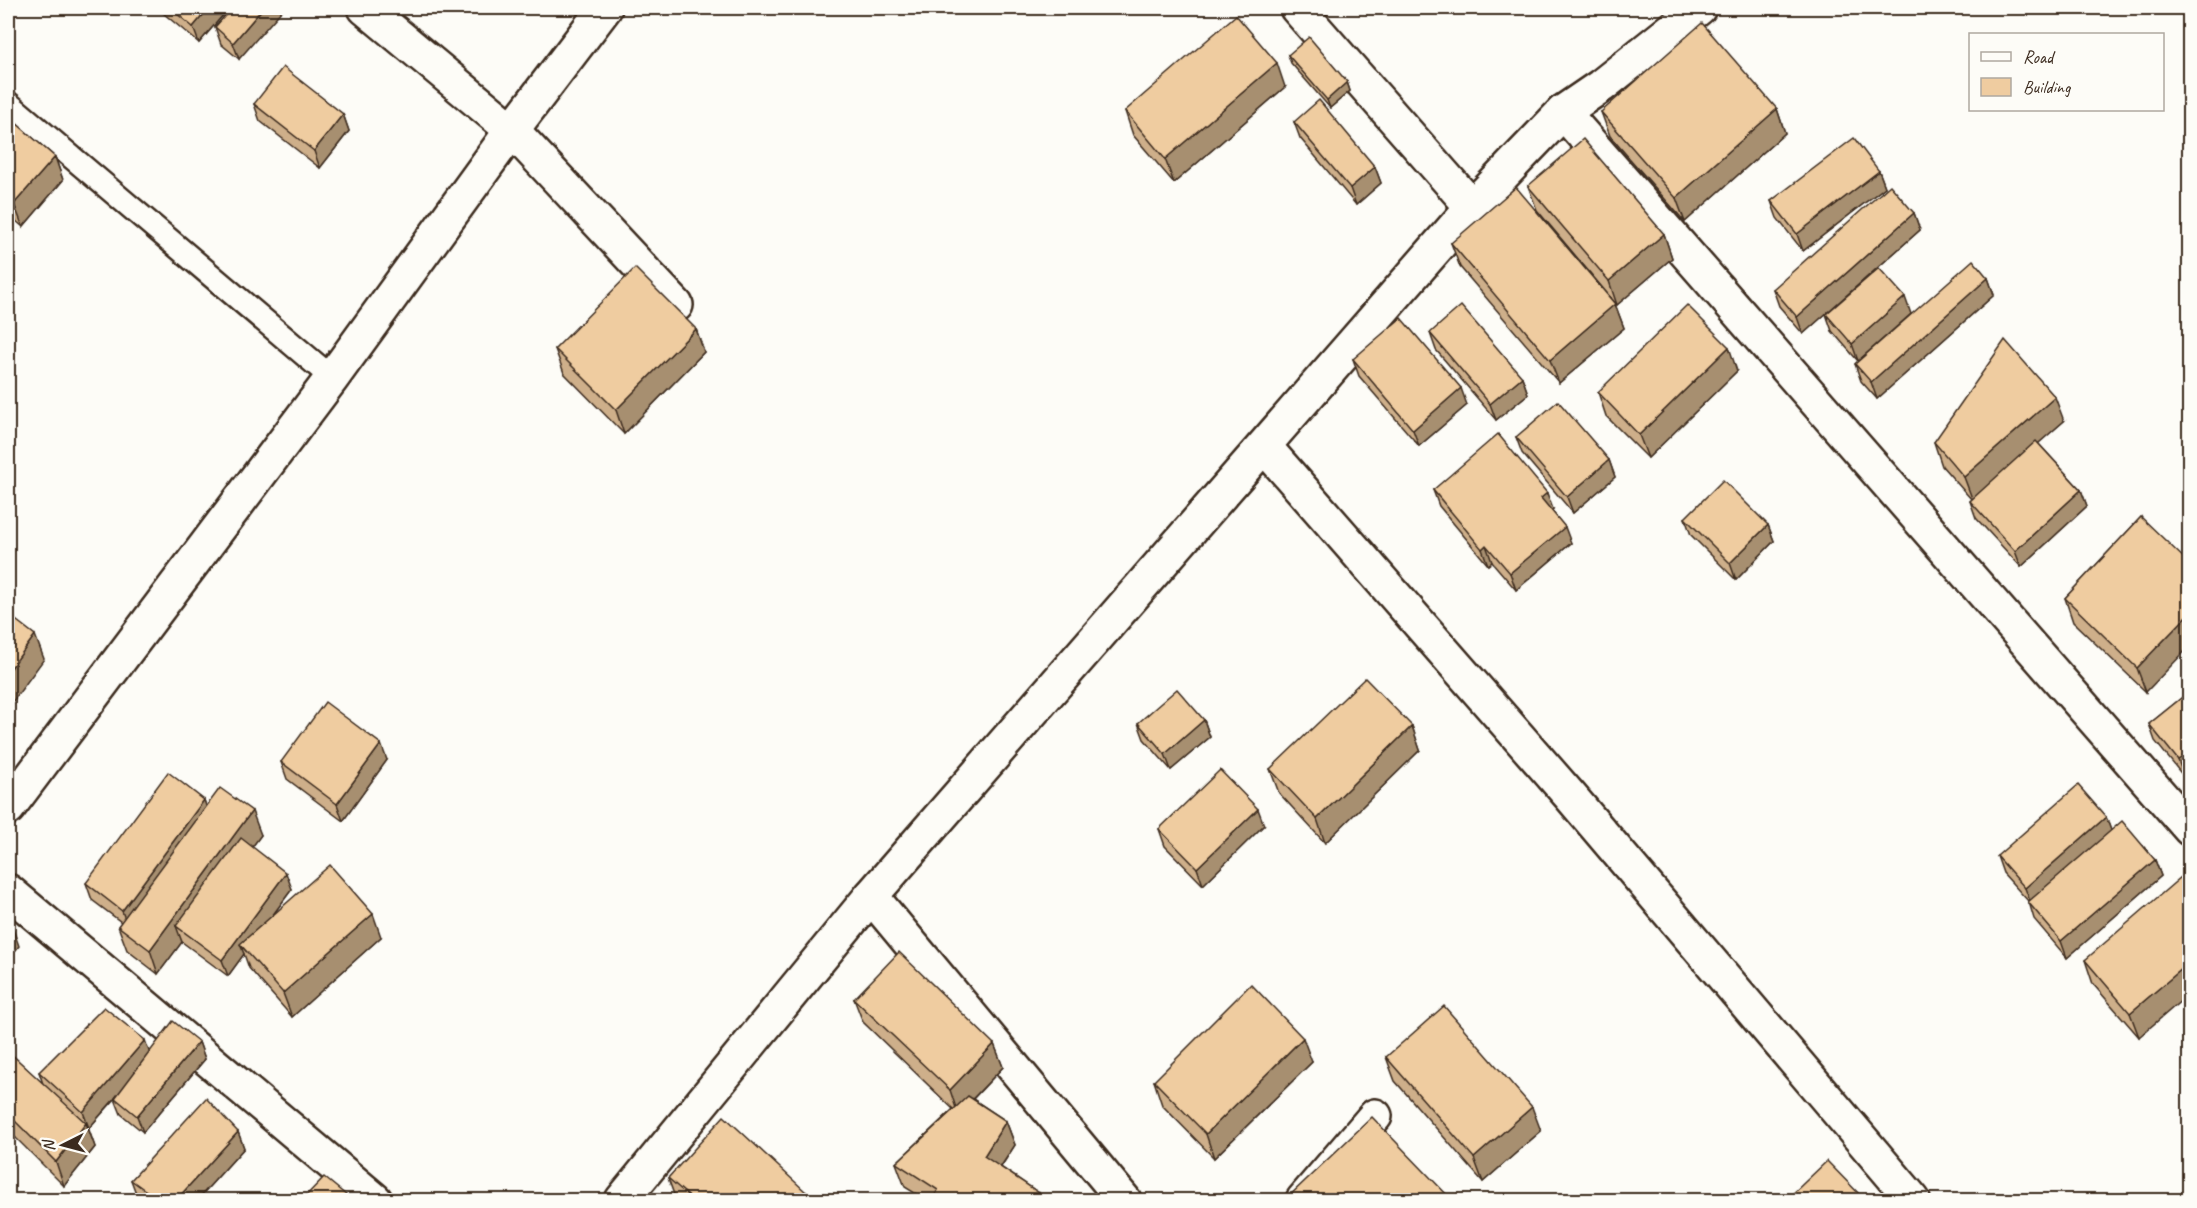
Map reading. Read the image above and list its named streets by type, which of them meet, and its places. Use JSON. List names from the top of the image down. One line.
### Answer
{"legend":["Road","Building"],"north":"left"}
